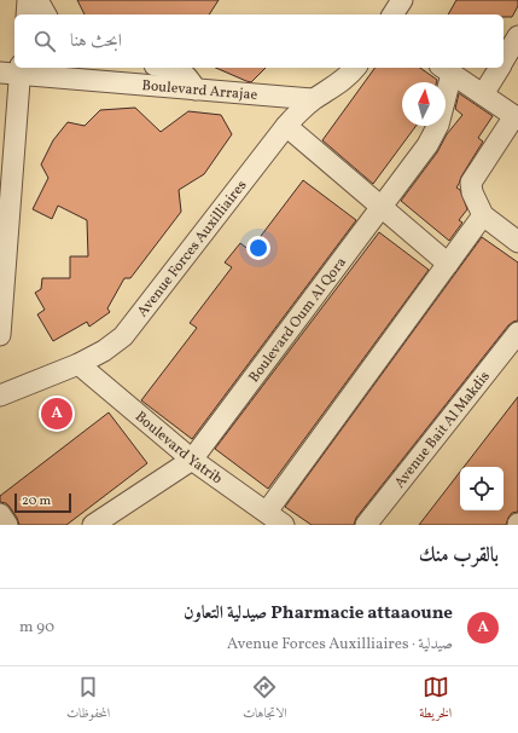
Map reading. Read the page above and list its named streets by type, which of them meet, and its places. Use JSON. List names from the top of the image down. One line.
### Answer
{"streets":{"street":["Boulevard Arrajae","Avenue Forces Auxilliaires","Boulevard Oum Al Qora","Avenue Bait Al Makdis","Boulevard Yatrib"]},"crossings":[["Boulevard Arrajae","Avenue Forces Auxilliaires"],["Avenue Forces Auxilliaires","Boulevard Yatrib"],["Boulevard Oum Al Qora","Boulevard Yatrib"]],"scale_bar":"20 m","north":"top","page":{"search":"ابحث هنا","pins":"A","scale":"20 m","heading":"بالقرب منك","list":[{"mark":"A","name":"Pharmacie attaaoune صيدلية التعاون","note":"صيدلية · Avenue Forces Auxilliaires","value":"90 m"}],"nav":["الخريطة","الاتجاهات","المحفوظات"]}}
